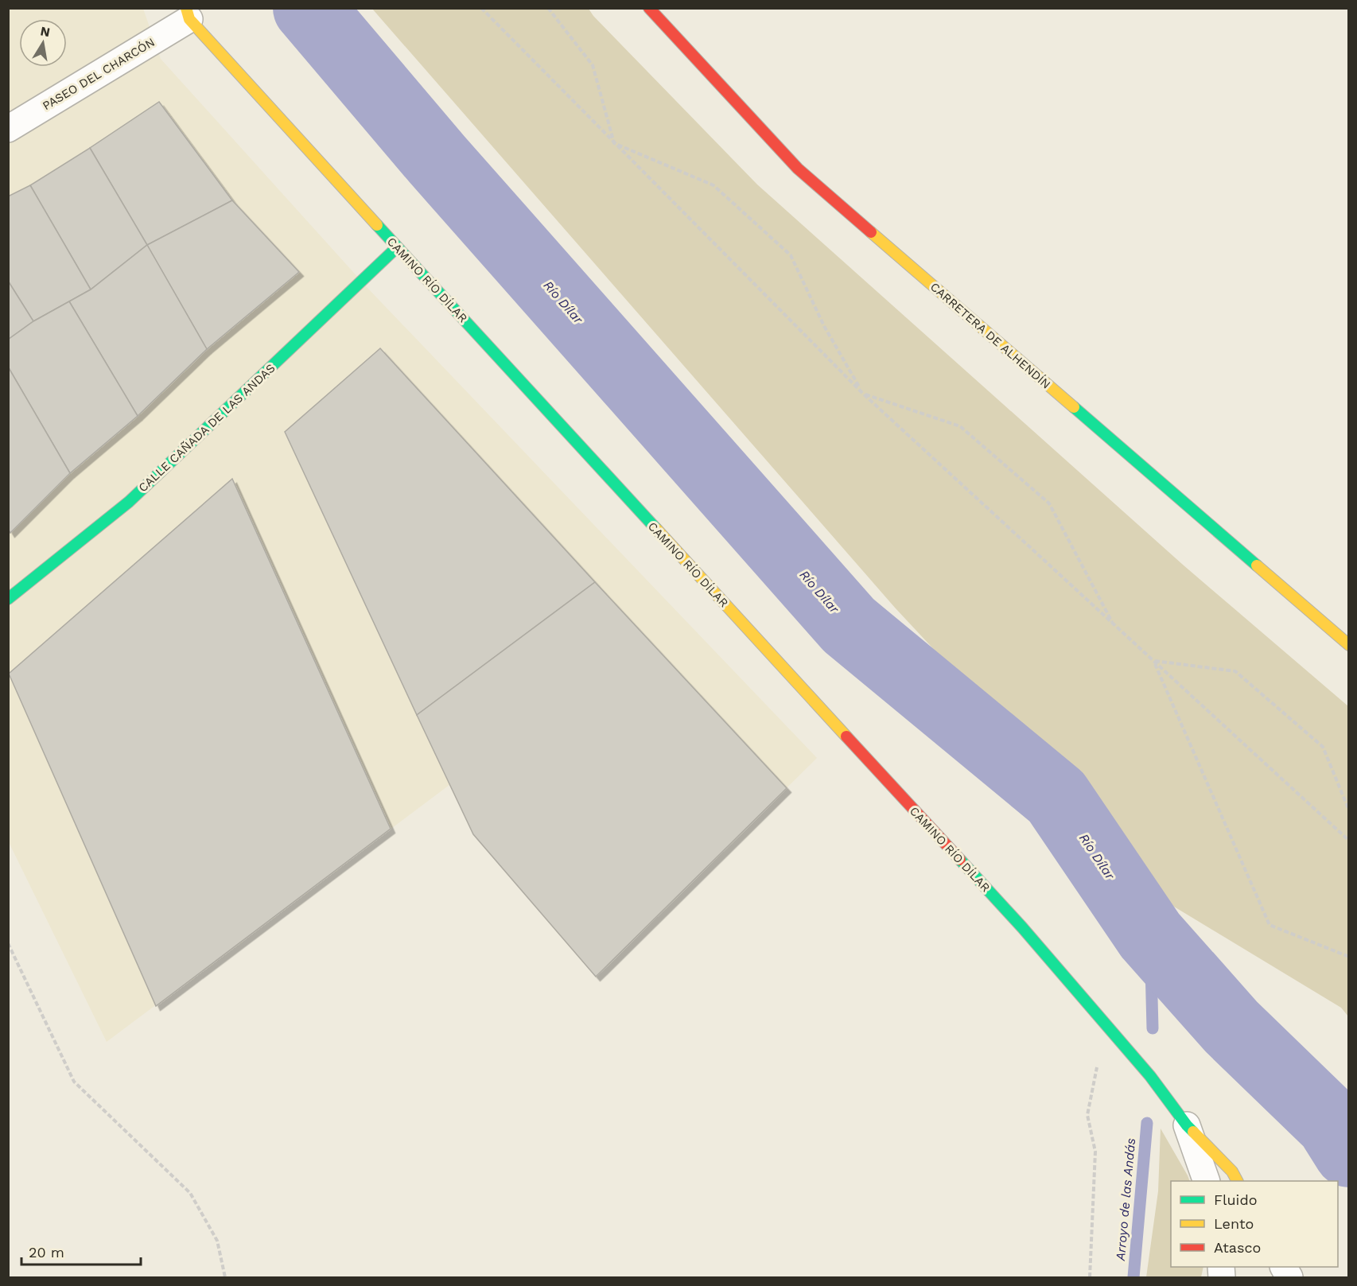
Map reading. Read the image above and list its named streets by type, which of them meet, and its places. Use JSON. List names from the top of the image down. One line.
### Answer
{"streets":{"street":["PASEO DEL CHARCÓN","CAMINO RÍO DÍLAR","CARRETERA DE ALHENDÍN","CALLE CAÑADA DE LAS ANDAS"]},"crossings":[["PASEO DEL CHARCÓN","CAMINO RÍO DÍLAR"],["CAMINO RÍO DÍLAR","CALLE CAÑADA DE LAS ANDAS"]],"water":["Río Dílar","Arroyo de las Andás"],"legend":["Fluido","Lento","Atasco"],"scale_bar":"20 m","north":"top"}
